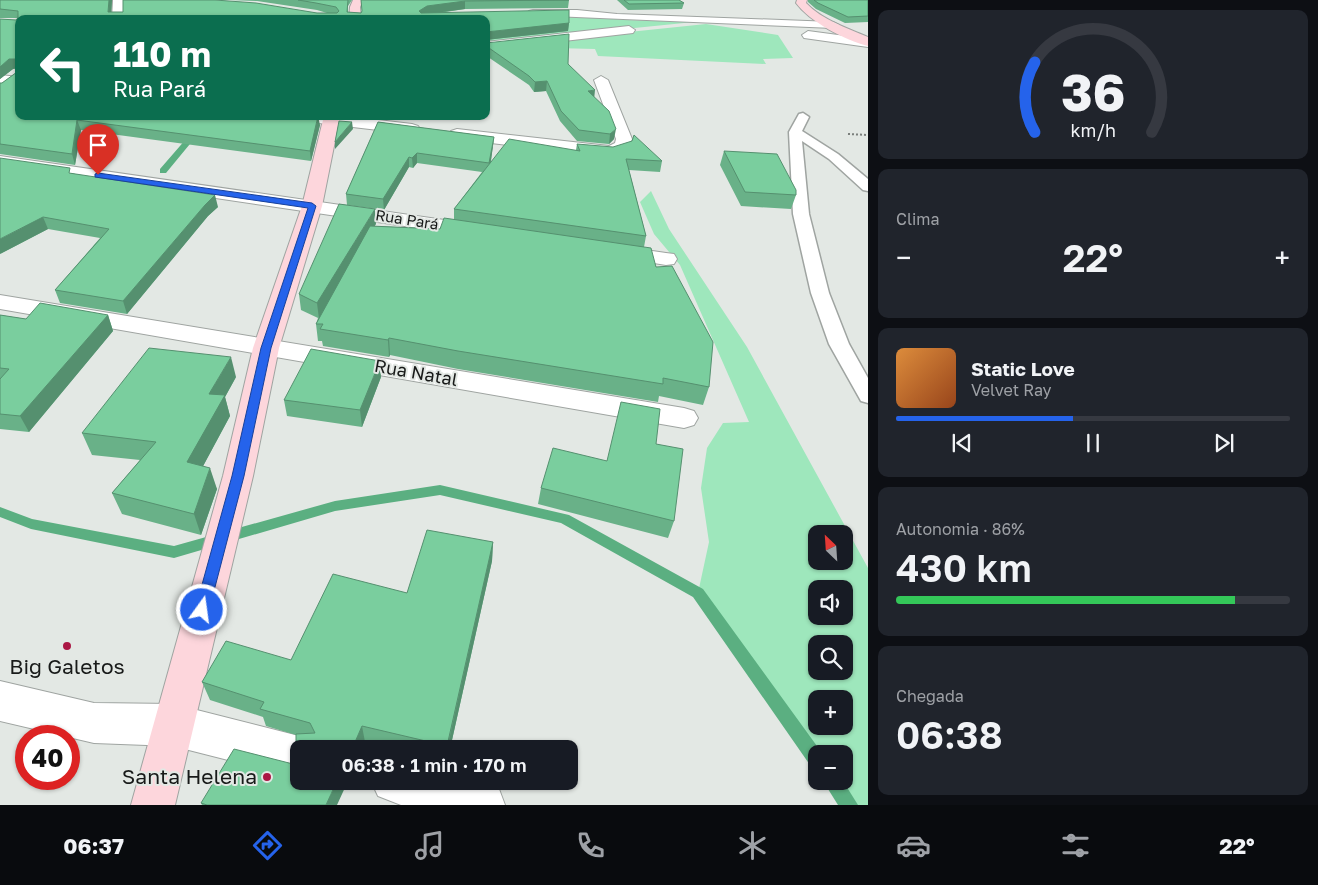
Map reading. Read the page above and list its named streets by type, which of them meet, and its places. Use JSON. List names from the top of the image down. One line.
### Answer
{"streets":{"street":["Rua Pará","Rua Natal"]},"places":["Big Galetos","Santa Helena"],"north":"top left","page":{"turn":["110 m","Rua Pará"],"tile":["Clima",["Autonomia · 86%","430 km"],["Chegada","06:38"]],"heat":["−","22°","+"],"song":["Static Love","Velvet Ray"],"map_buttons":["+","−"],"limit":"40","trip":"06:38 · 1 min · 170 m","tabs":["06:37","22°"],"gauge":["36","km/h"]}}
